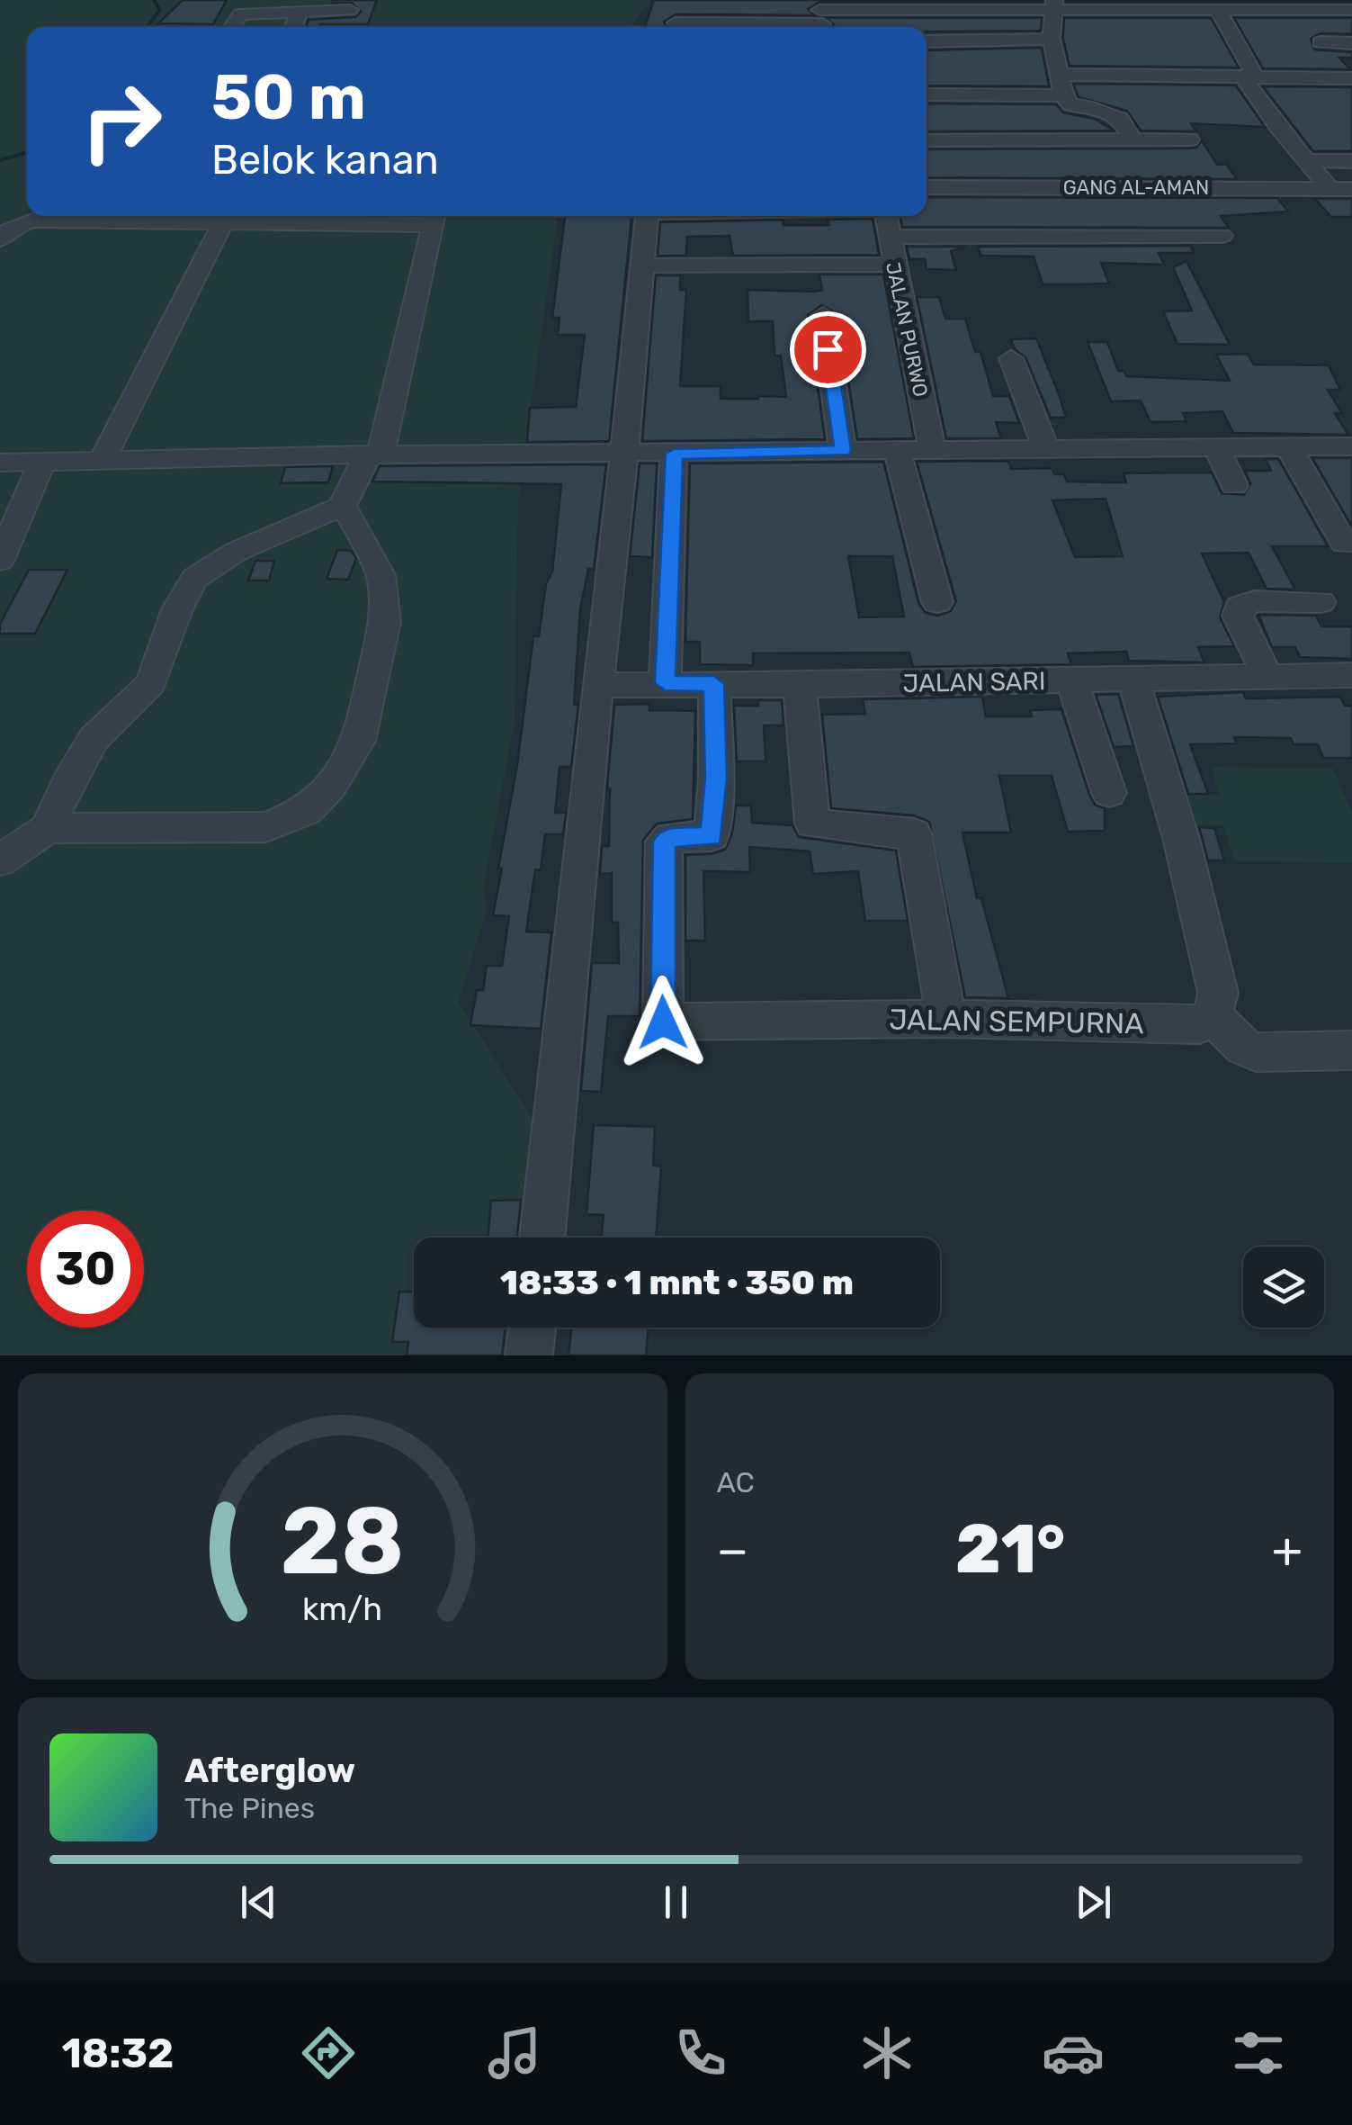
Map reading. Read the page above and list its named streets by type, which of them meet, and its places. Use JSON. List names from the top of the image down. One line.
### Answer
{"streets":{"street":["GANG AL-AMAN","JALAN PURWO","JALAN SARI","JALAN SEMPURNA"]},"crossings":[["JALAN SARI","JALAN SEMPURNA"]],"page":{"turn":["50 m","Belok kanan"],"limit":"30","trip":"18:33 · 1 mnt · 350 m","tile":"AC","heat":["−","21°","+"],"song":["Afterglow","The Pines"],"tabs":"18:32","gauge":["28","km/h"]}}
